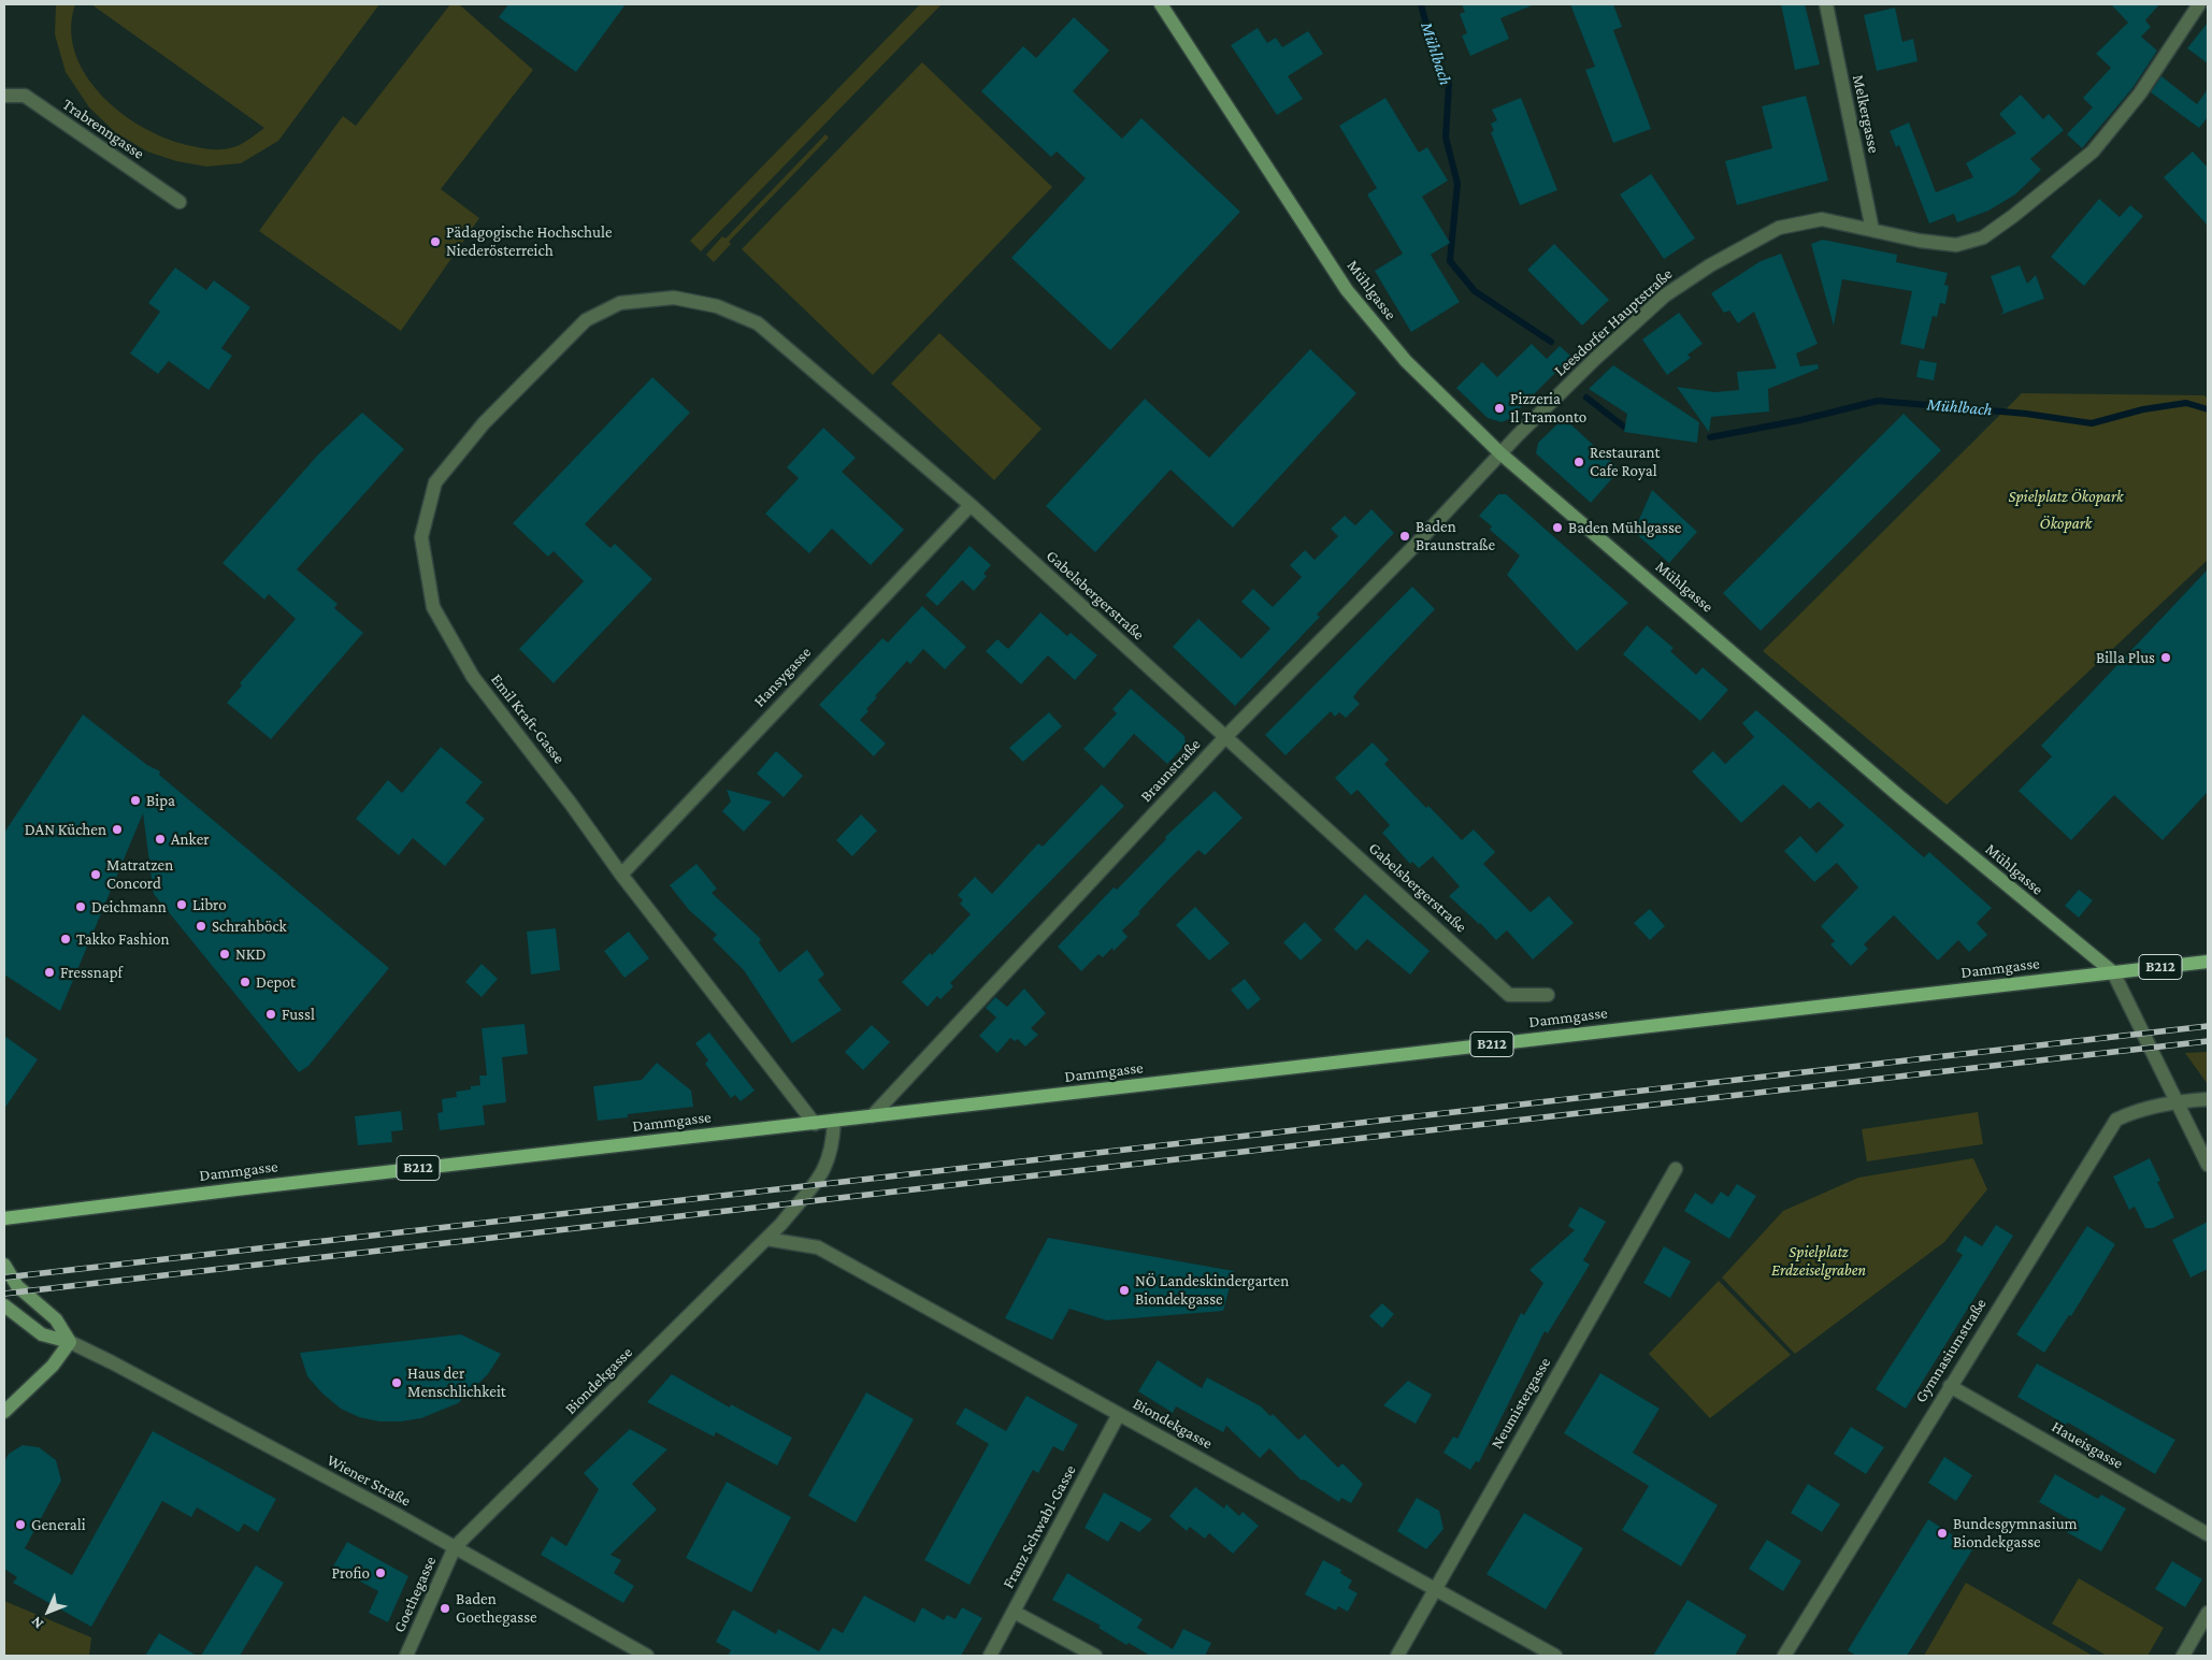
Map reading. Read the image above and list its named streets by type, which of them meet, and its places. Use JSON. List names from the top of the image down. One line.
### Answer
{"streets":{"main road":["B212","Dammgasse"],"street":["Melkergasse","Trabrenngasse","Mühlgasse","Leesdorfer Hauptstraße","Gabelsbergerstraße","Hansygasse","Emil Kraft-Gasse","Braunstraße","Gymnasiumstraße","Biondekgasse","Neumistergasse","Haueisgasse","Wiener Straße","Franz Schwabl-Gasse","Goethegasse"]},"crossings":[["Melkergasse","Leesdorfer Hauptstraße"],["Mühlgasse","Leesdorfer Hauptstraße"],["Mühlgasse","Braunstraße"],["Mühlgasse","Dammgasse"],["Mühlgasse","Gymnasiumstraße"],["Leesdorfer Hauptstraße","Braunstraße"],["Gabelsbergerstraße","Hansygasse"],["Gabelsbergerstraße","Emil Kraft-Gasse"],["Gabelsbergerstraße","Braunstraße"],["Hansygasse","Emil Kraft-Gasse"],["Emil Kraft-Gasse","Dammgasse"],["Braunstraße","Dammgasse"],["Dammgasse","Biondekgasse"],["Gymnasiumstraße","Haueisgasse"],["Biondekgasse","Neumistergasse"],["Biondekgasse","Wiener Straße"],["Biondekgasse","Franz Schwabl-Gasse"],["Biondekgasse","Goethegasse"],["Wiener Straße","Goethegasse"]],"water":["Mühlbach"],"parks":["Spielplatz Ökopark","Ökopark","Spielplatz Erdzeiselgraben"],"places":["Pädagogische Hochschule Niederösterreich","Pizzeria Il Tramonto","Restaurant Cafe Royal","Baden Mühlgasse","Baden Braunstraße","Billa Plus","Bipa","DAN Küchen","Anker","Matratzen Concord","Libro","Deichmann","Schrahböck","Takko Fashion","NKD","Fressnapf","Depot","Fussl","NÖ Landeskindergarten Biondekgasse","Haus der Menschlichkeit","Generali","Bundesgymnasium Biondekgasse","Profio","Baden Goethegasse"],"north":"bottom left"}
